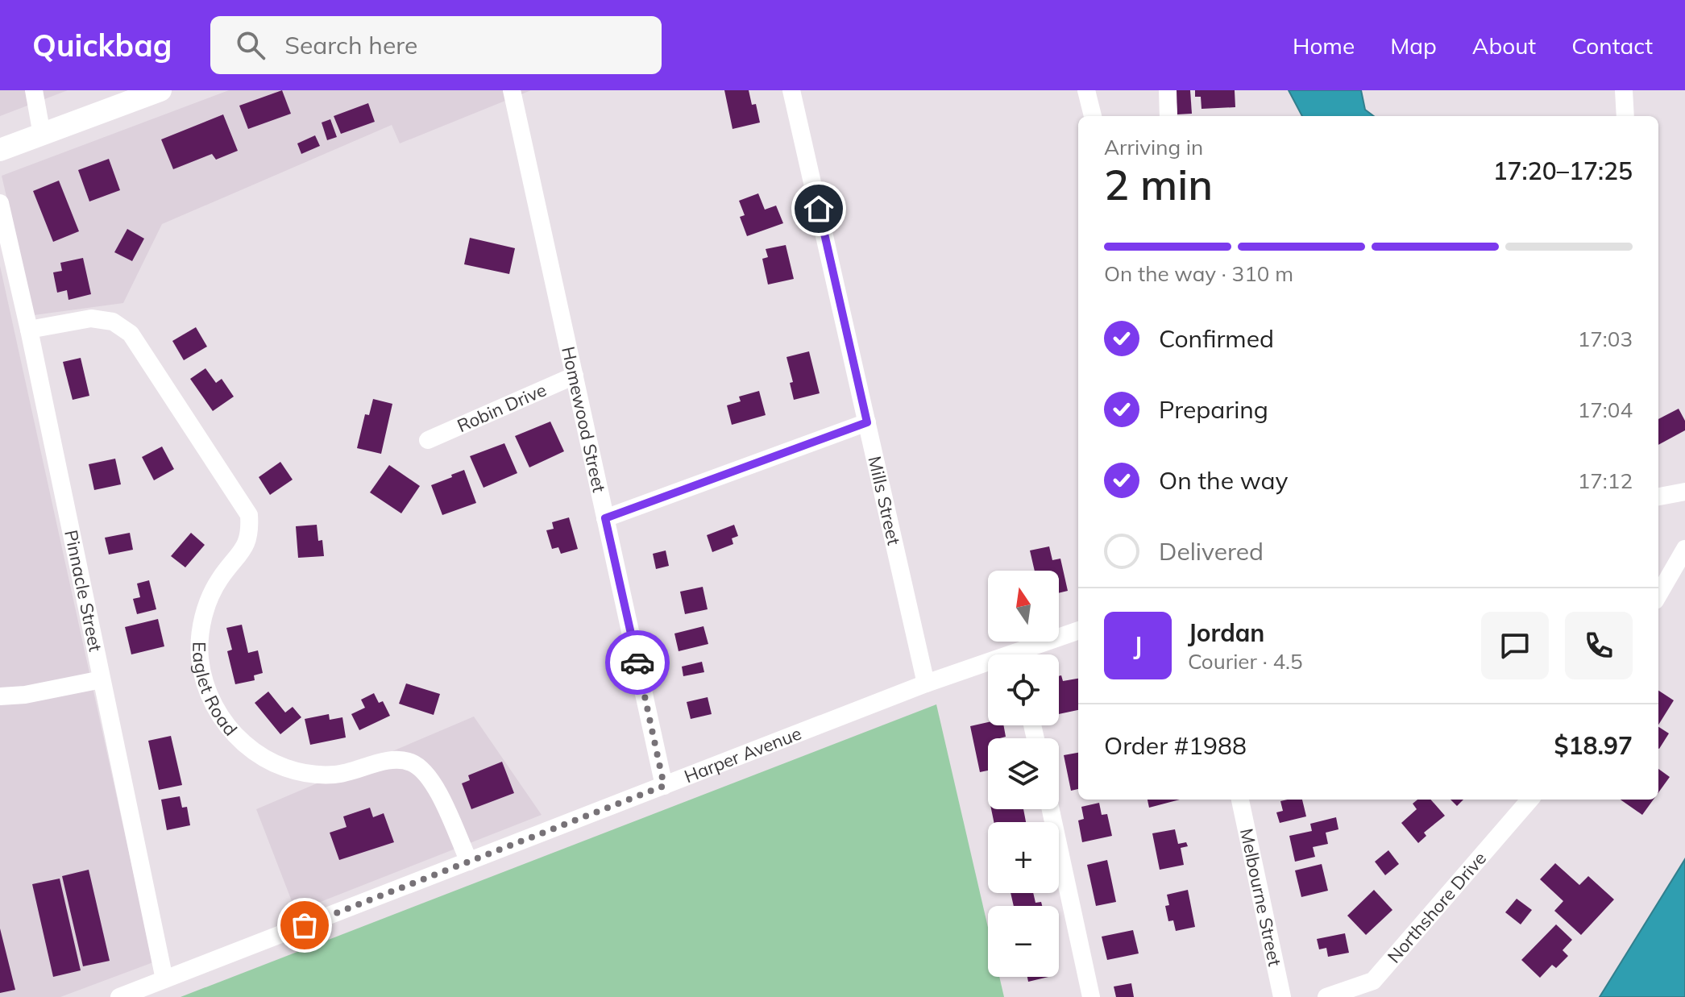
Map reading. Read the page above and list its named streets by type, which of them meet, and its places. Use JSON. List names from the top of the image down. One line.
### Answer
{"streets":{"street":["Robin Drive","Homewood Street","Mills Street","Pinnacle Street","Eaglet Road","Harper Avenue","Melbourne Street","Northshore Drive"]},"crossings":[["Robin Drive","Homewood Street"],["Homewood Street","Harper Avenue"],["Mills Street","Harper Avenue"],["Pinnacle Street","Eaglet Road"],["Pinnacle Street","Harper Avenue"],["Eaglet Road","Harper Avenue"]],"north":"top","page":{"header":"Quickbag","search":"Search here","nav":["Home","Map","About","Contact"],"heading":["2 min","Arriving in","17:20–17:25"],"panel":["Jordan","Courier · 4.5","Order #1988","$18.97"],"bar":"On the way · 310 m","list":[["Confirmed","17:03"],["Preparing","17:04"],["On the way","17:12"],"Delivered"],"map_buttons":["+","−"],"round":"J"}}
